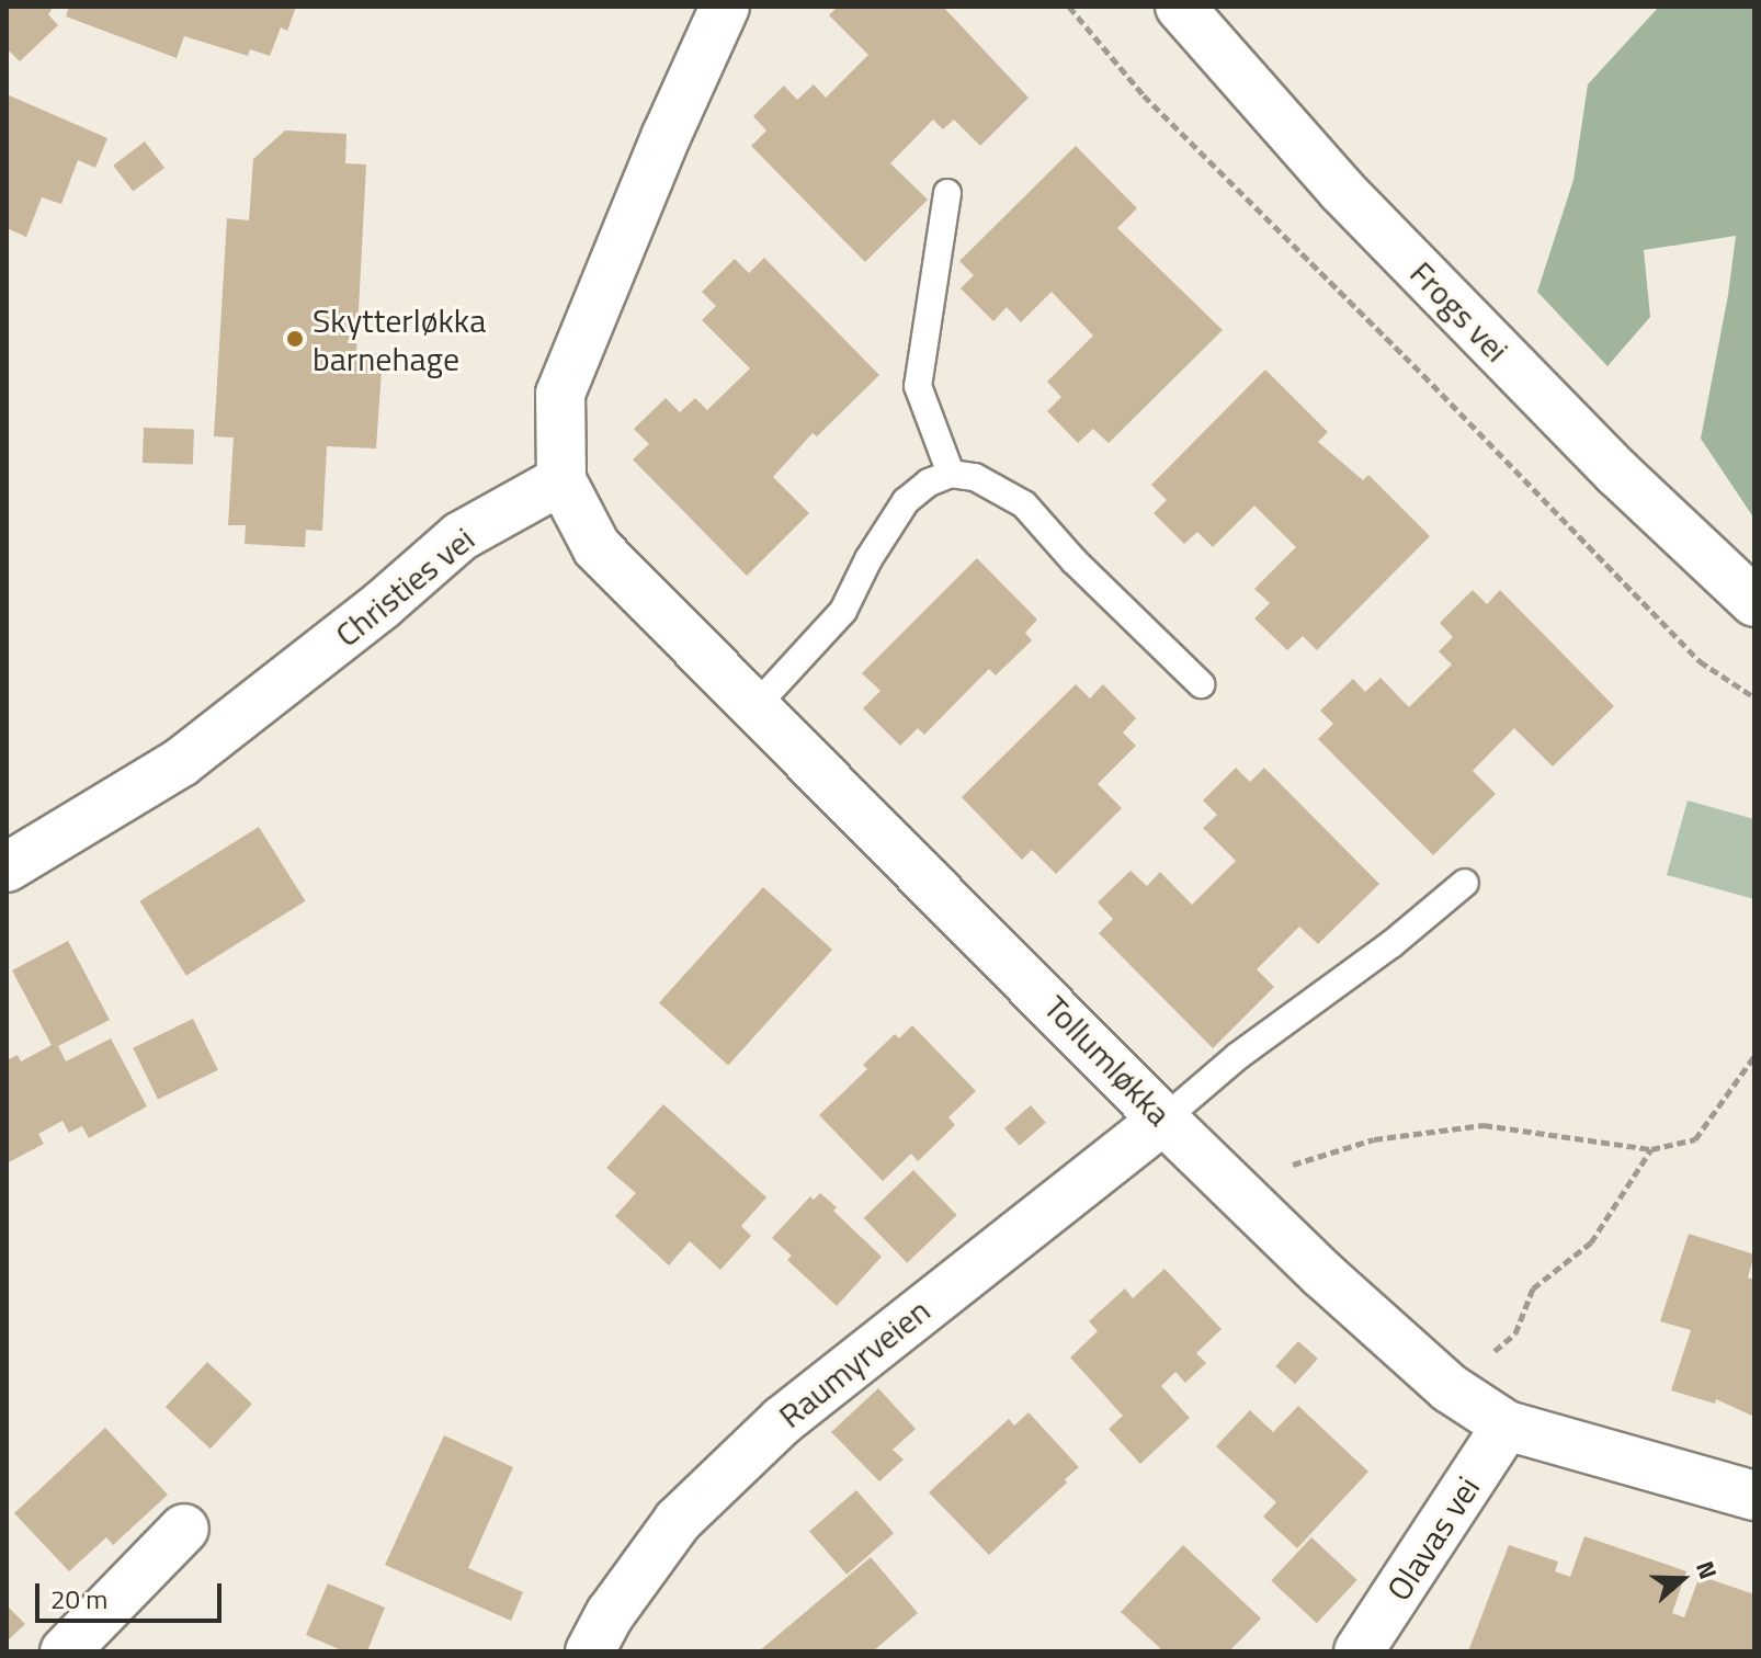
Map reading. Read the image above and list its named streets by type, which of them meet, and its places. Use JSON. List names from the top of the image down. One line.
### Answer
{"streets":{"street":["Frogs vei","Christies vei","Tollumløkka","Raumyrveien","Olavas vei"]},"crossings":[["Christies vei","Tollumløkka"],["Tollumløkka","Raumyrveien"],["Tollumløkka","Olavas vei"]],"places":["Skytterløkka barnehage"],"scale_bar":"20 m","north":"right"}
